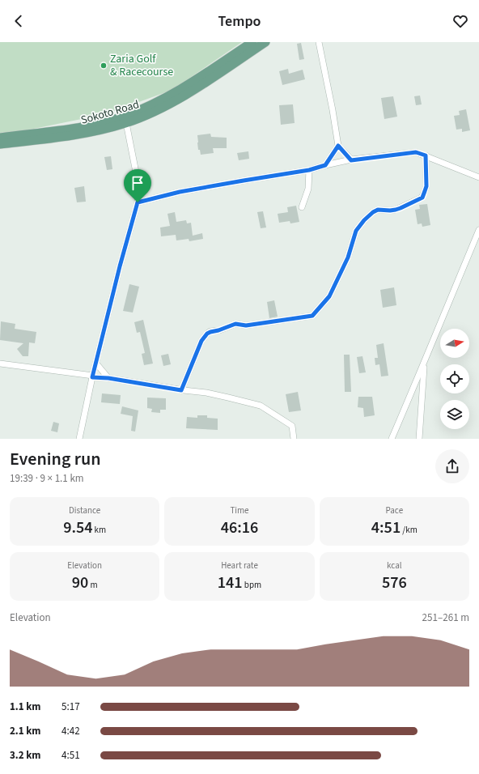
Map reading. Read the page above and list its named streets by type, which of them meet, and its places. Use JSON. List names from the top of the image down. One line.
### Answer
{"streets":{"main road":["Sokoto Road"]},"places":["Zaria Golf & Racecourse"],"north":"right","page":{"header":"Tempo","heading":["Evening run","19:39 · 9 × 1.1 km"],"stats":[["Distance","9.54 km"],["Time","46:16"],["Pace","4:51 /km"],["Elevation","90 m"],["Heart rate","141 bpm"],["kcal","576"]],"chart":["Elevation","251–261 m"],"list":[{"name":"1.1 km","note":"5:17"},{"name":"2.1 km","note":"4:42"},{"name":"3.2 km","note":"4:51"}]}}
